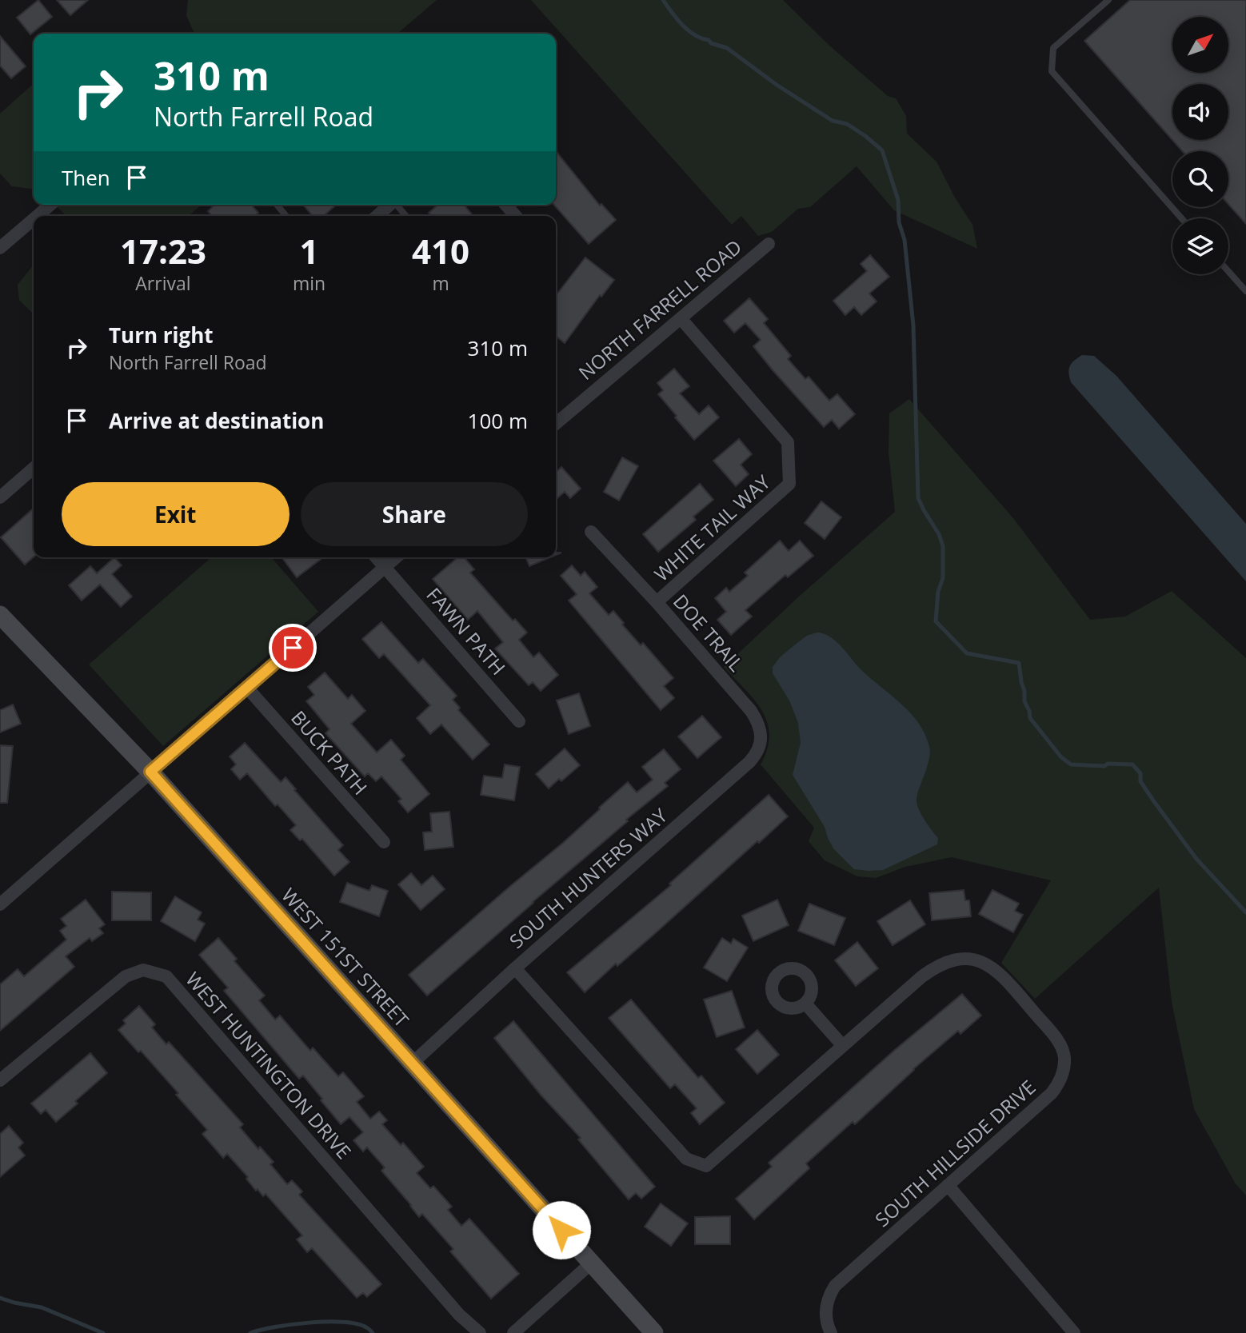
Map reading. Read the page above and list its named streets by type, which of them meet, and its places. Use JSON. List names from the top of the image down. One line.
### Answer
{"streets":{"street":["NORTH FARRELL ROAD","WHITE TAIL WAY","FAWN PATH","DOE TRAIL","BUCK PATH","SOUTH HUNTERS WAY","WEST 151ST STREET","WEST HUNTINGTON DRIVE","SOUTH HILLSIDE DRIVE"]},"crossings":[["NORTH FARRELL ROAD","WHITE TAIL WAY"],["WHITE TAIL WAY","DOE TRAIL"],["DOE TRAIL","SOUTH HUNTERS WAY"],["SOUTH HUNTERS WAY","WEST 151ST STREET"],["SOUTH HUNTERS WAY","SOUTH HILLSIDE DRIVE"]],"north":"top right","page":{"turn":["310 m","North Farrell Road"],"then":"Then","eta":["17:23","Arrival","1","min","410","m"],"list":[{"name":"Turn right","note":"North Farrell Road","value":"310 m"},{"name":"Arrive at destination","value":"100 m"}],"buttons":["Exit","Share"]}}
